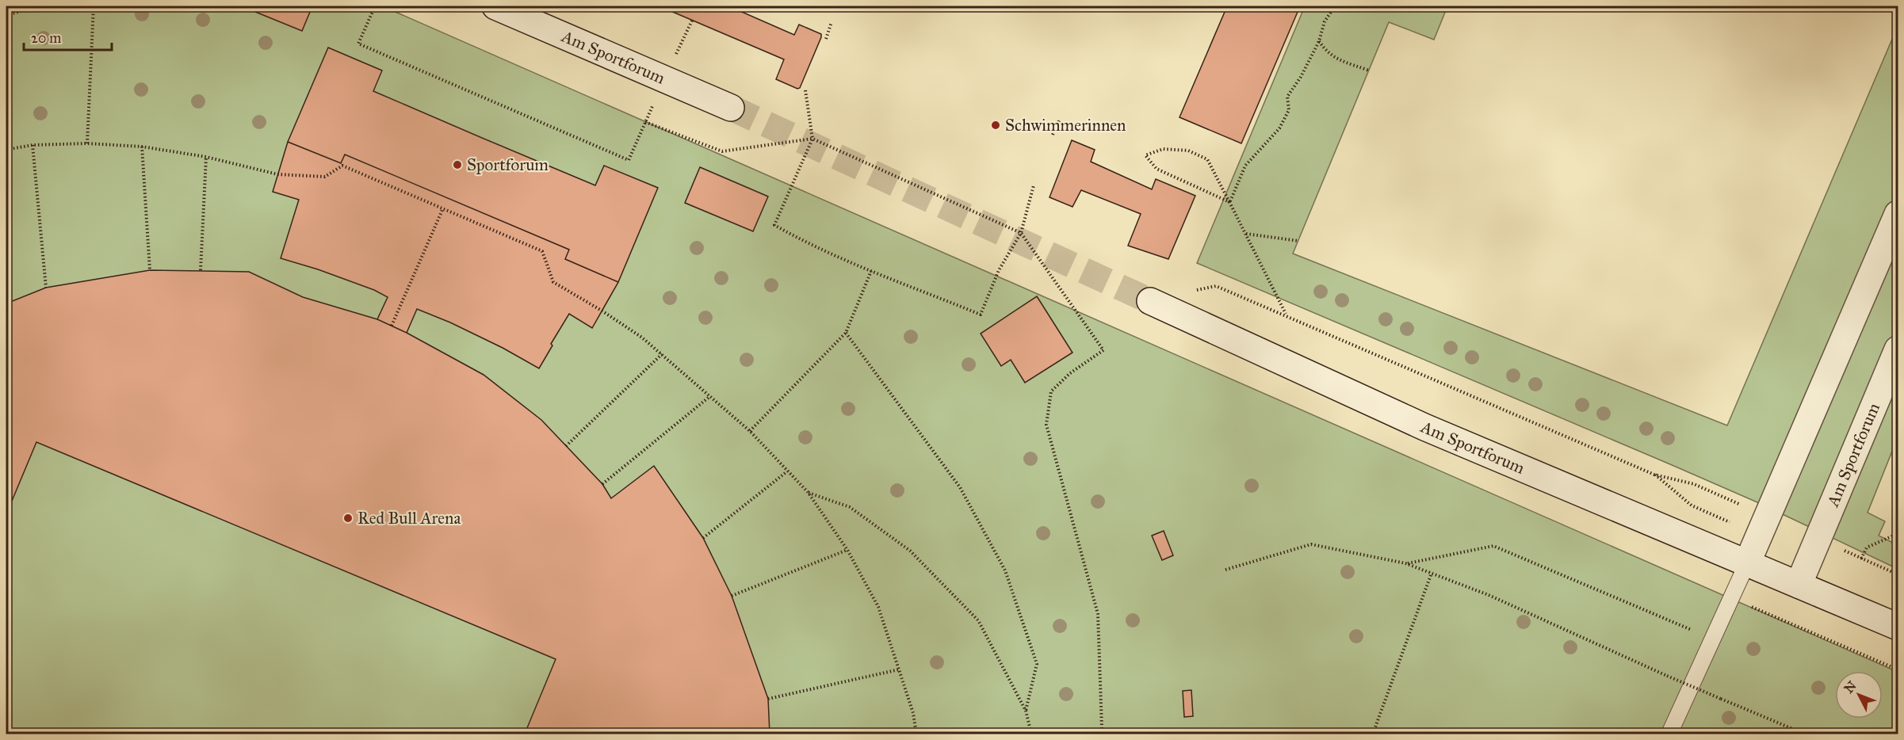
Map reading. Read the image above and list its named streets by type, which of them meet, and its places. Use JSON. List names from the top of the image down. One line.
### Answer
{"streets":{"main road":["Am Sportforum"]},"places":["Schwimmerinnen","Sportforum","Red Bull Arena"],"scale_bar":"20 m","north":"top left"}
